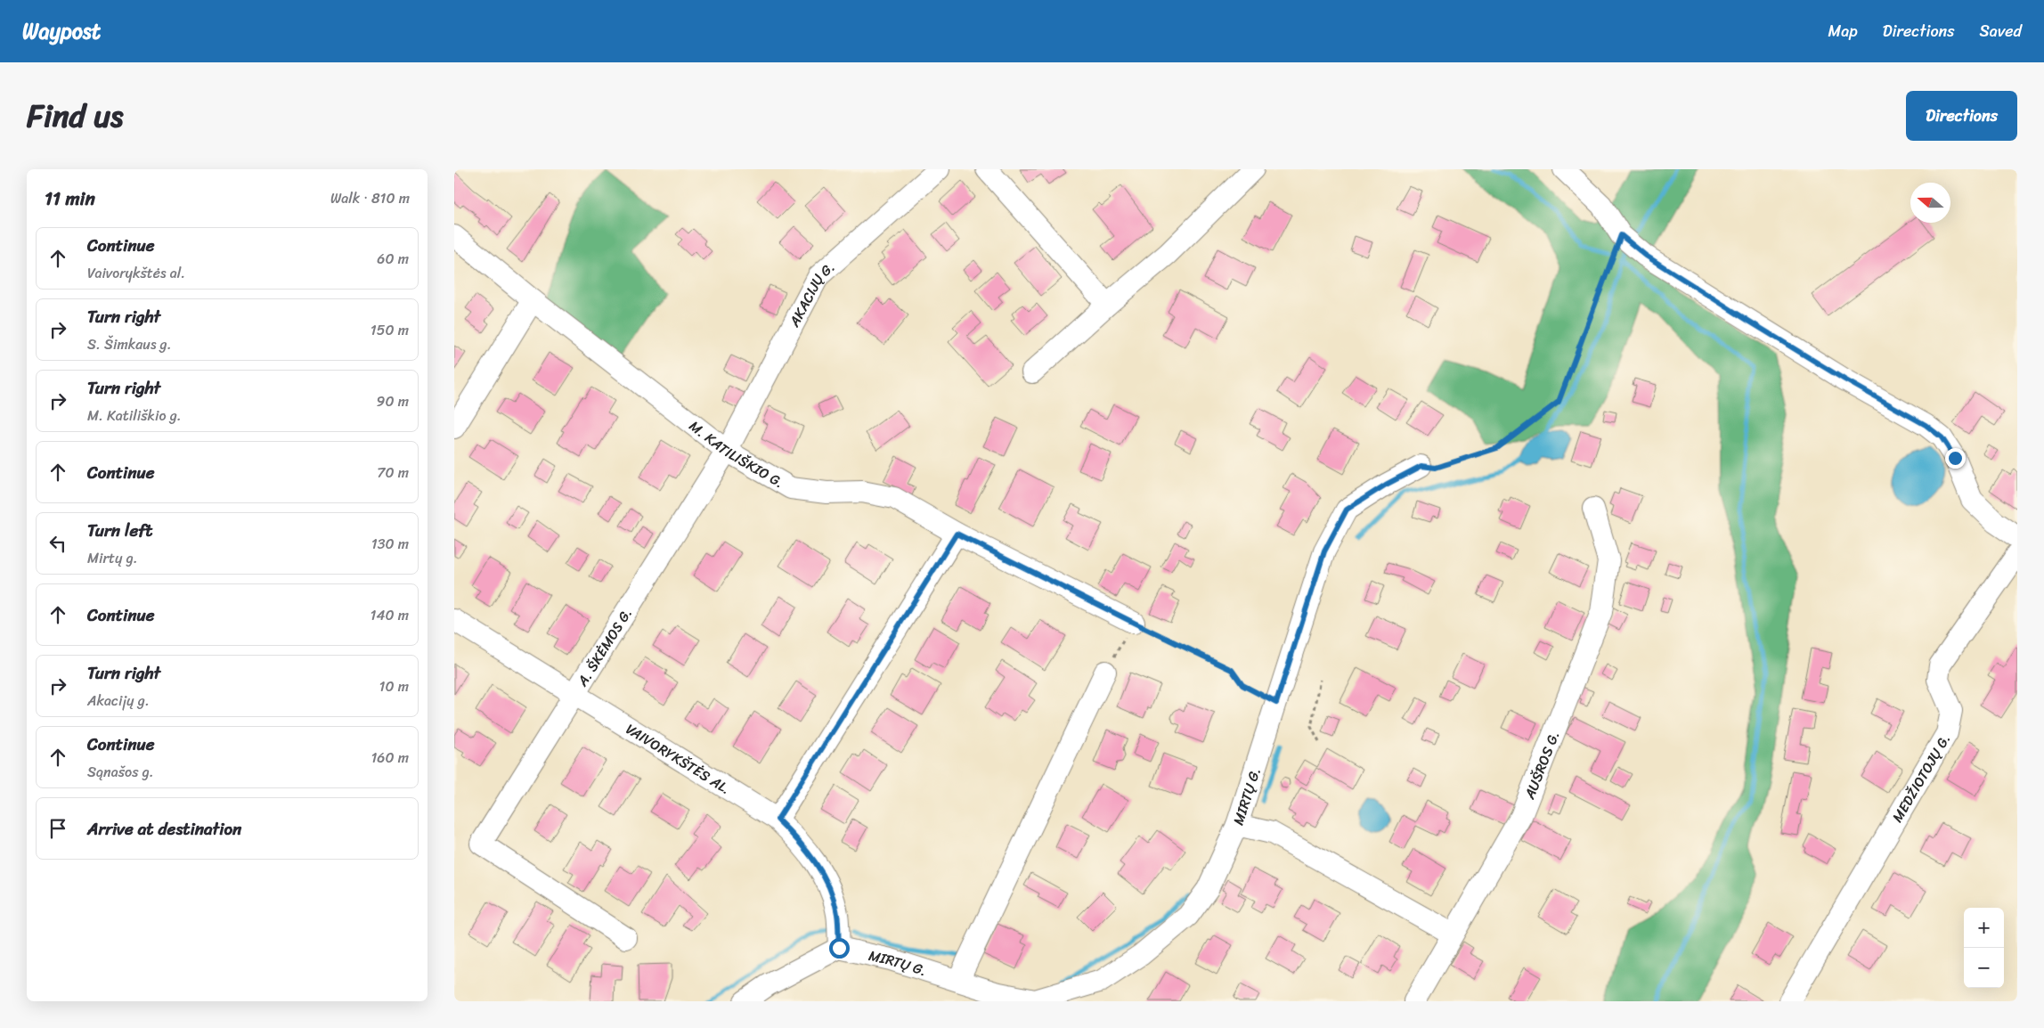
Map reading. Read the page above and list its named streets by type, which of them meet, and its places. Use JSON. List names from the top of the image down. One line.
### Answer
{"streets":{"street":["AKACIJŲ G.","M. KATILIŠKIO G.","A. ŠKĖMOS G.","VAIVORYKŠTĖS AL.","AUŠROS G.","MEDŽIOTOJŲ G.","MIRTŲ G."]},"crossings":[["AKACIJŲ G.","M. KATILIŠKIO G."],["AKACIJŲ G.","A. ŠKĖMOS G."],["M. KATILIŠKIO G.","A. ŠKĖMOS G."],["A. ŠKĖMOS G.","VAIVORYKŠTĖS AL."],["VAIVORYKŠTĖS AL.","MIRTŲ G."]],"north":"left","page":{"header":"Waypost","nav":["Map","Directions","Saved"],"title":"Find us","buttons":"Directions","heading":["11 min","Walk · 810 m"],"list":[["Continue","Vaivorykštės al.","60 m"],["Turn right","S. Šimkaus g.","150 m"],["Turn right","M. Katiliškio g.","90 m"],["Continue","70 m"],["Turn left","Mirtų g.","130 m"],["Continue","140 m"],["Turn right","Akacijų g.","10 m"],["Continue","Sąnašos g.","160 m"],"Arrive at destination"],"map_buttons":["+","−"]}}
